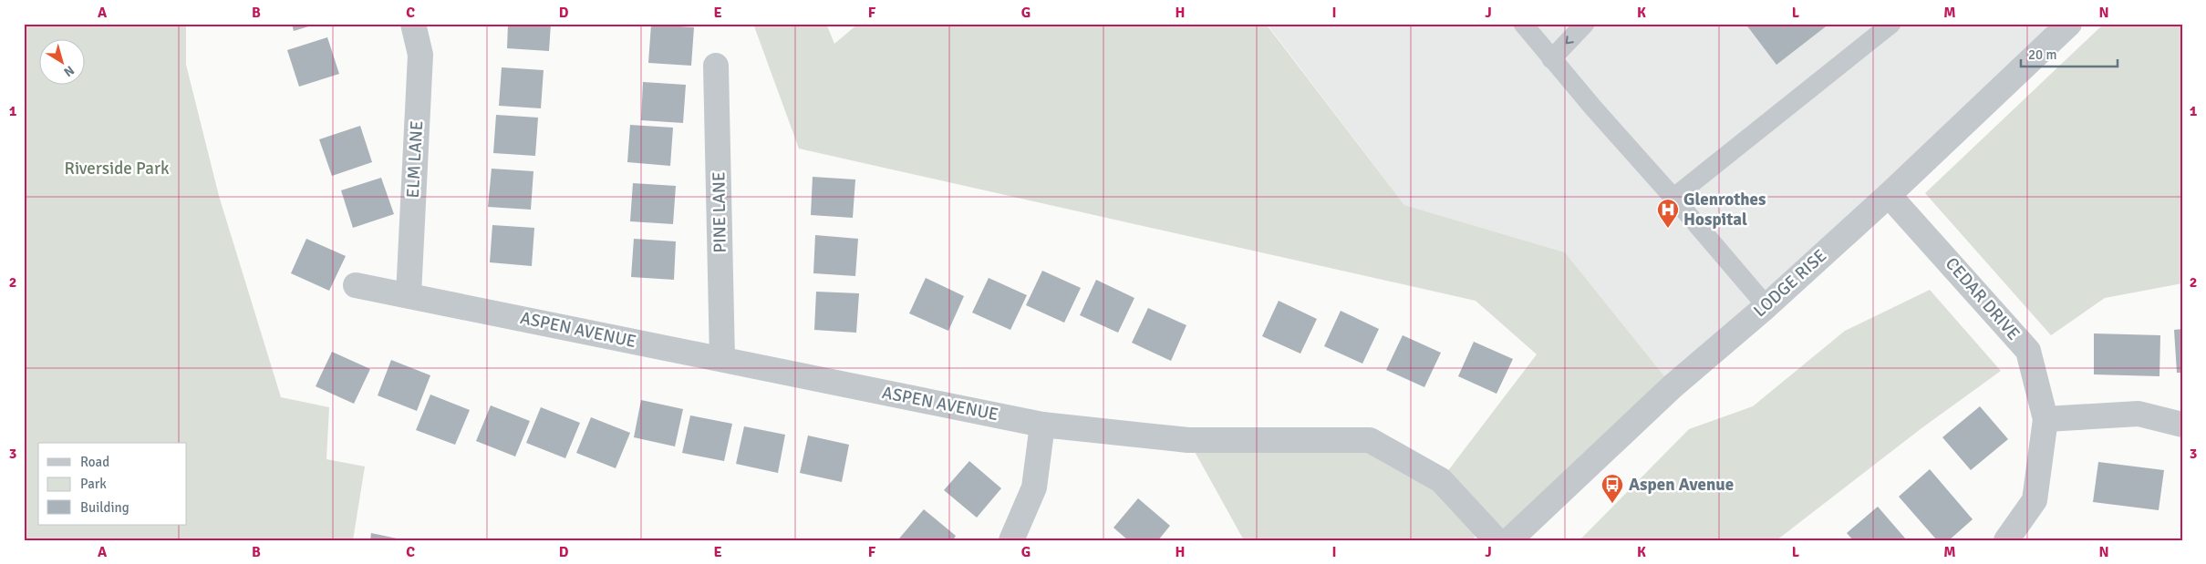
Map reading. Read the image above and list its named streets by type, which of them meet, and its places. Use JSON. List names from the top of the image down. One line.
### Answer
{"streets":{"street":["ELM LANE","PINE LANE","LODGE RISE","CEDAR DRIVE","ASPEN AVENUE"]},"crossings":[["ELM LANE","ASPEN AVENUE"],["PINE LANE","ASPEN AVENUE"],["LODGE RISE","CEDAR DRIVE"]],"parks":["Riverside Park"],"places":{"hospital":["Glenrothes Hospital"],"bus stop":["Aspen Avenue"]},"legend":["Road","Park","Building"],"scale_bar":"20 m","north":"bottom right","grid":{"columns":["A","B","C","D","E","F","G","H","I","J","K","L","M","N"],"rows":["1","2","3"]}}
